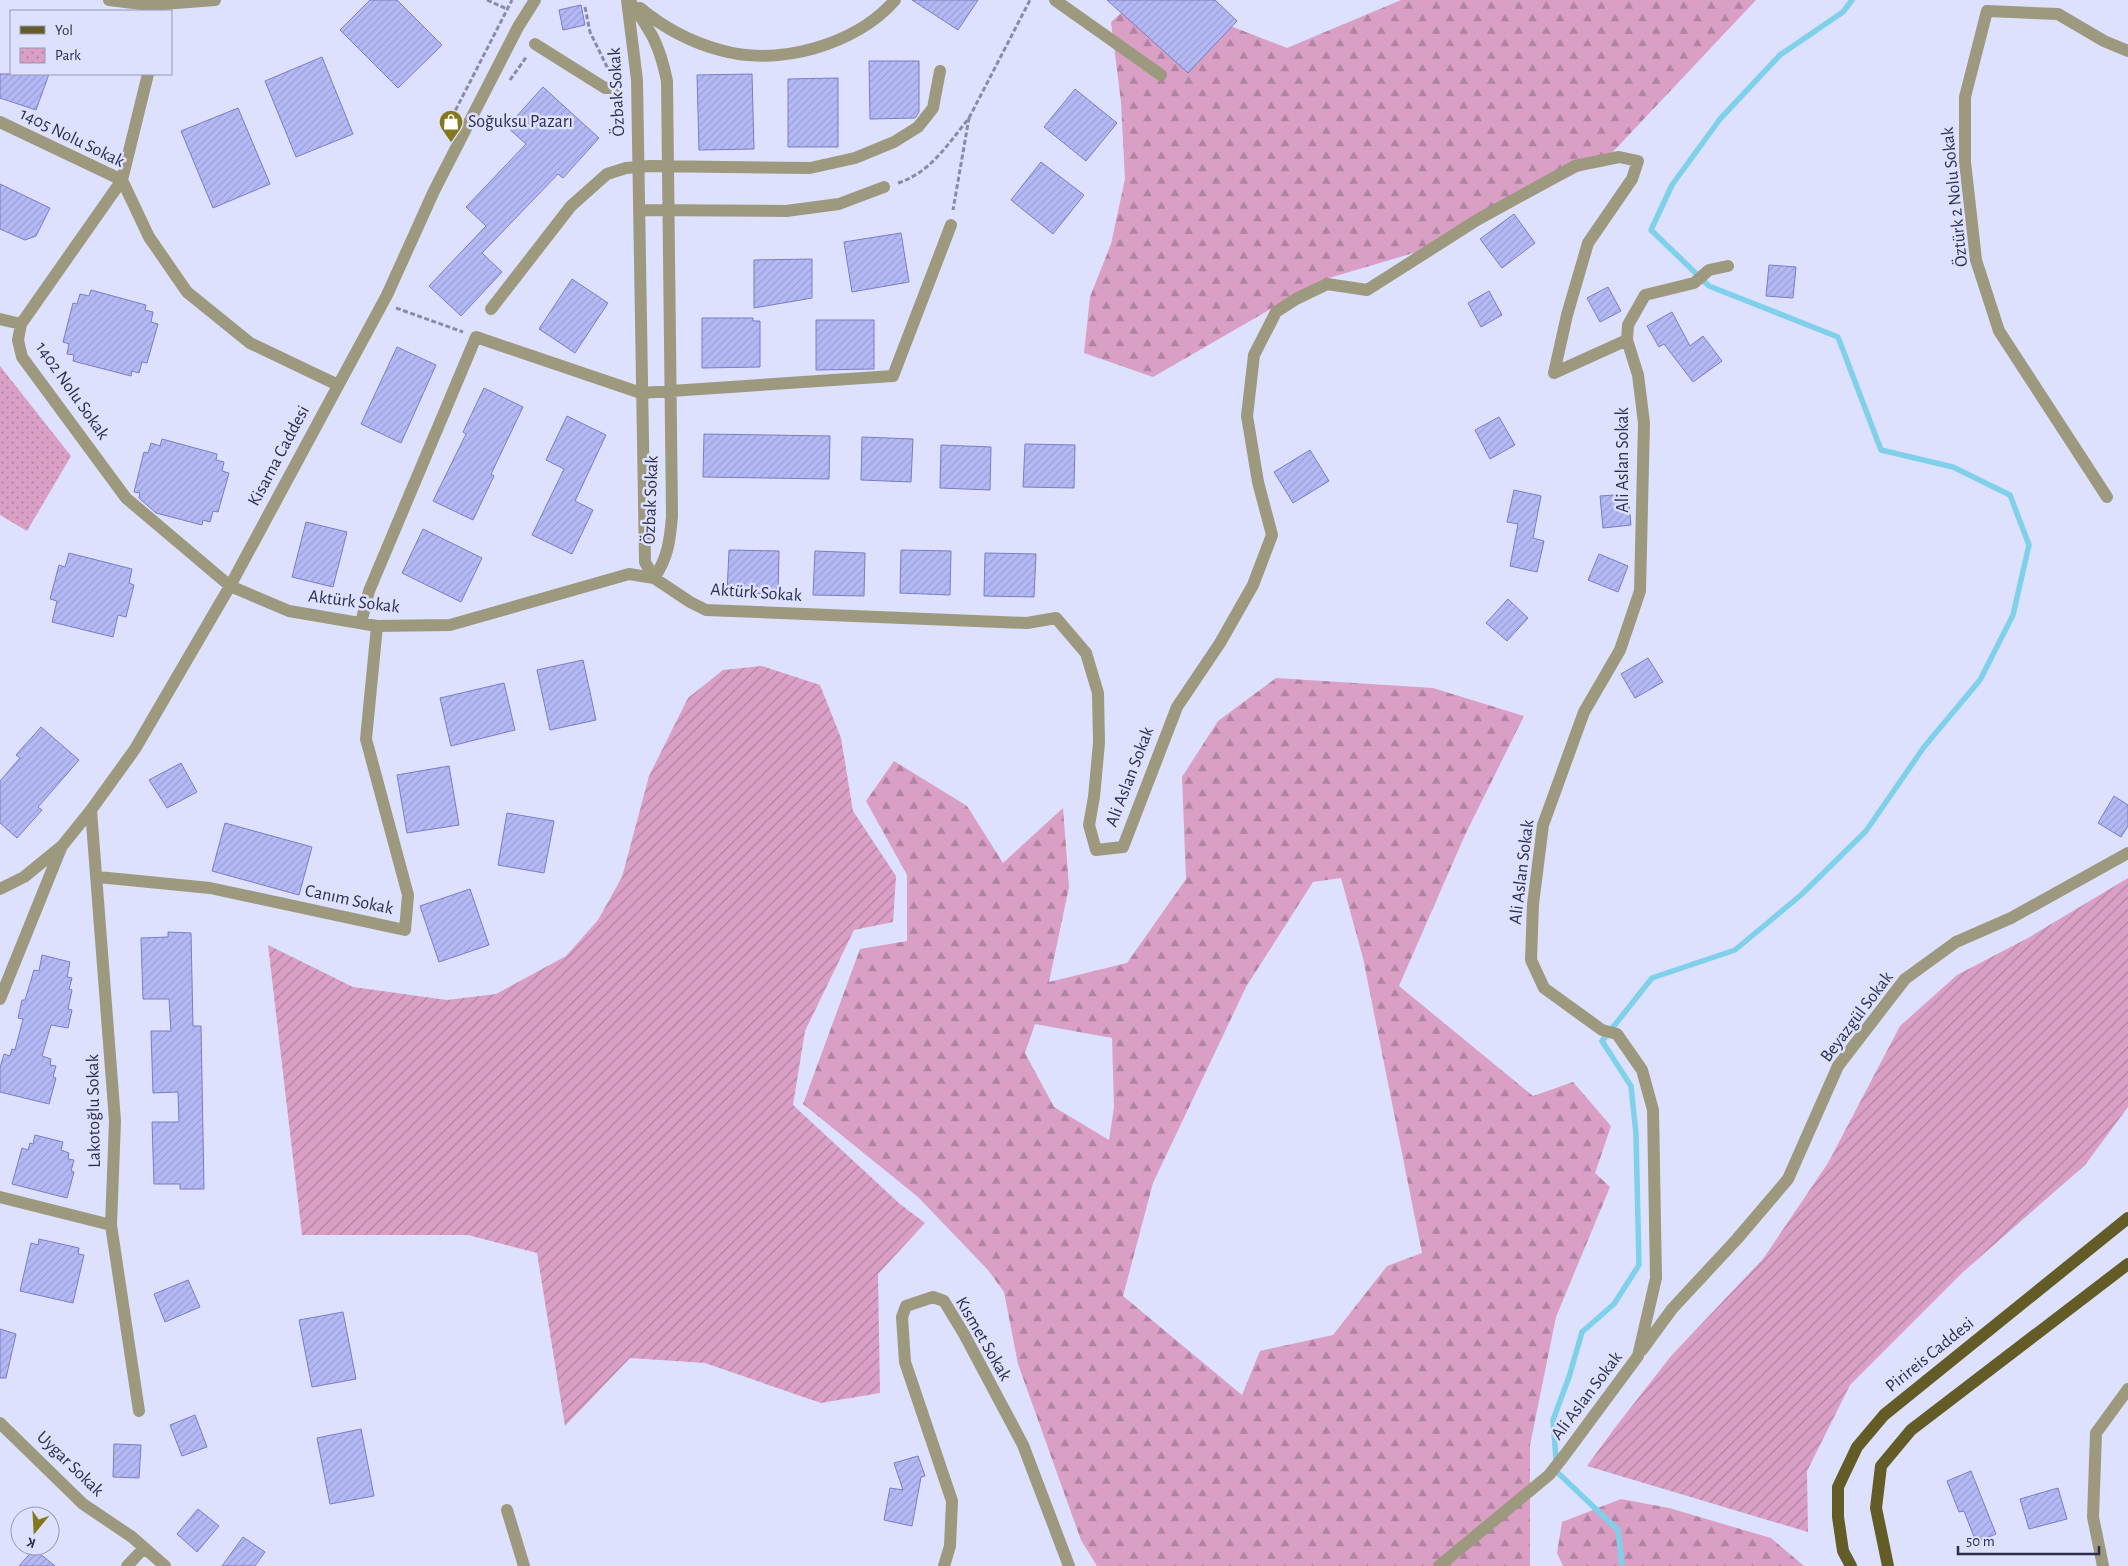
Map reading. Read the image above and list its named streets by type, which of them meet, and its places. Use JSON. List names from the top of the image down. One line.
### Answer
{"streets":{"main road":["Pirireis Caddesi"],"street":["Özbak Sokak","1405 Nolu Sokak","Öztürk 2 Nolu Sokak","1402 Nolu Sokak","Kisarna Caddesi","Ali Aslan Sokak","Aktürk Sokak","Canım Sokak","Beyazgül Sokak","Lakotoğlu Sokak","Kısmet Sokak","Uygar Sokak"]},"crossings":[["Özbak Sokak","Aktürk Sokak"],["1405 Nolu Sokak","Kisarna Caddesi"],["1402 Nolu Sokak","Kisarna Caddesi"],["1402 Nolu Sokak","Aktürk Sokak"],["Kisarna Caddesi","Aktürk Sokak"],["Kisarna Caddesi","Lakotoğlu Sokak"],["Ali Aslan Sokak","Aktürk Sokak"],["Ali Aslan Sokak","Beyazgül Sokak"],["Aktürk Sokak","Canım Sokak"],["Canım Sokak","Lakotoğlu Sokak"]],"places":{"shop":["Soğuksu Pazarı"]},"legend":["Yol","Park"],"scale_bar":"50 m","north":"bottom"}
